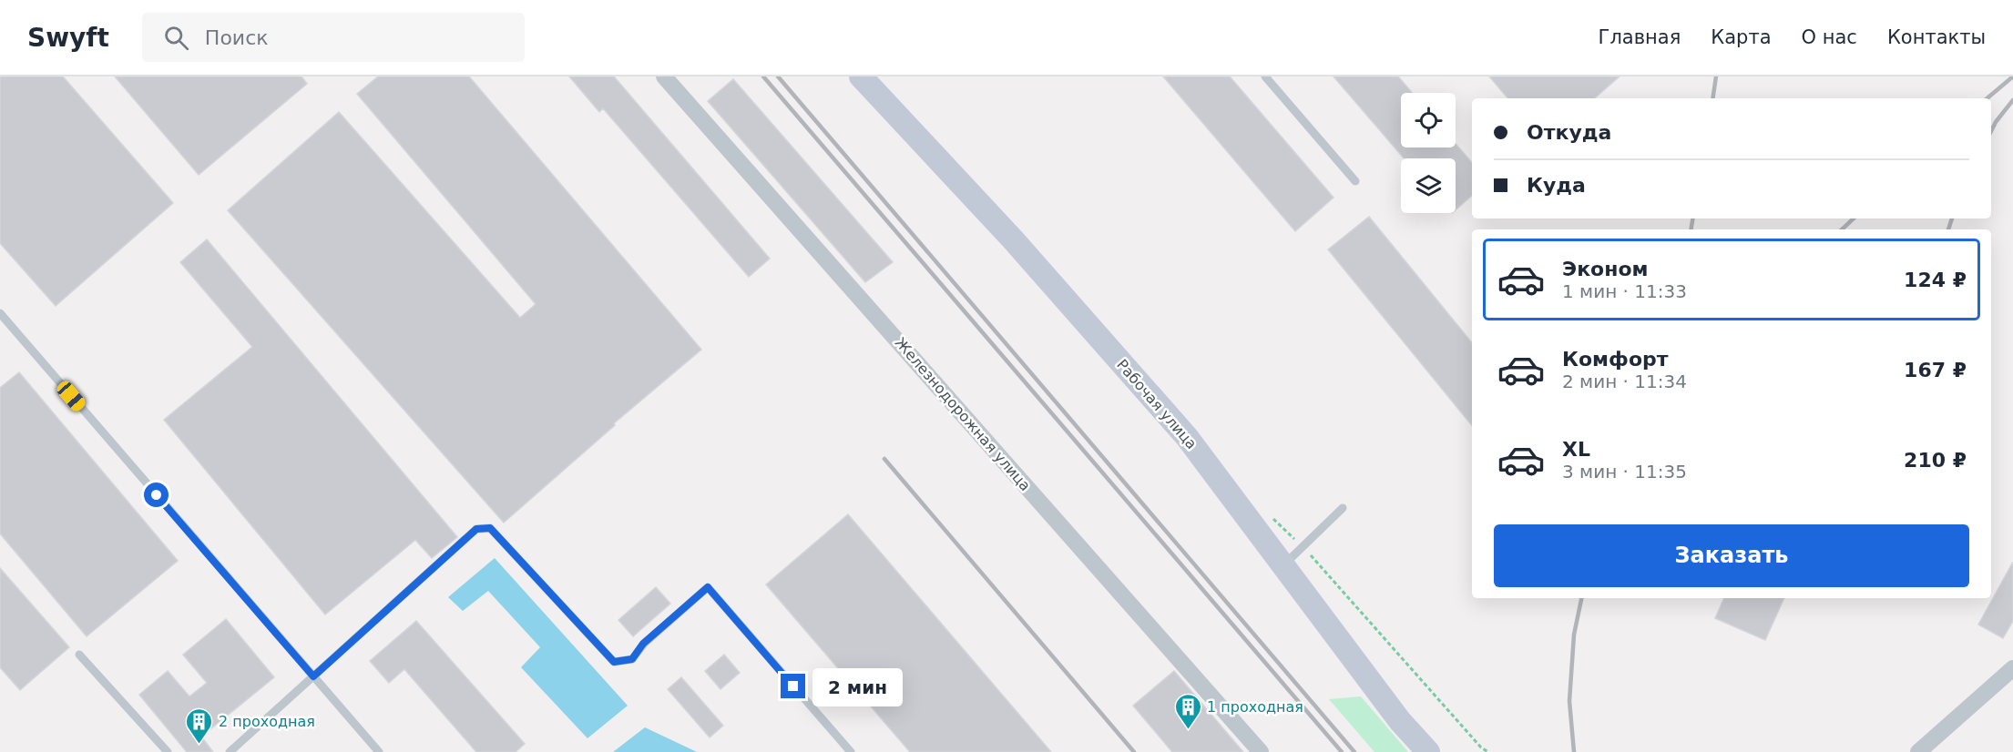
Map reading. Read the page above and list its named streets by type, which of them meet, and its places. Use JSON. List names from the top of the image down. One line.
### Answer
{"streets":{"street":["Рабочая улица","Железнодорожная улица"]},"places":{"building":["1 проходная","2 проходная"]},"page":{"header":"Swyft","search":"Поиск","nav":["Главная","Карта","О нас","Контакты"],"banner":["Откуда","Куда"],"list":[{"name":"Эконом","note":"1 мин · 11:33","value":"124 ₽"},{"name":"Комфорт","note":"2 мин · 11:34","value":"167 ₽"},{"name":"XL","note":"3 мин · 11:35","value":"210 ₽"}],"buttons":"Заказать","bubble":"2 мин"}}
